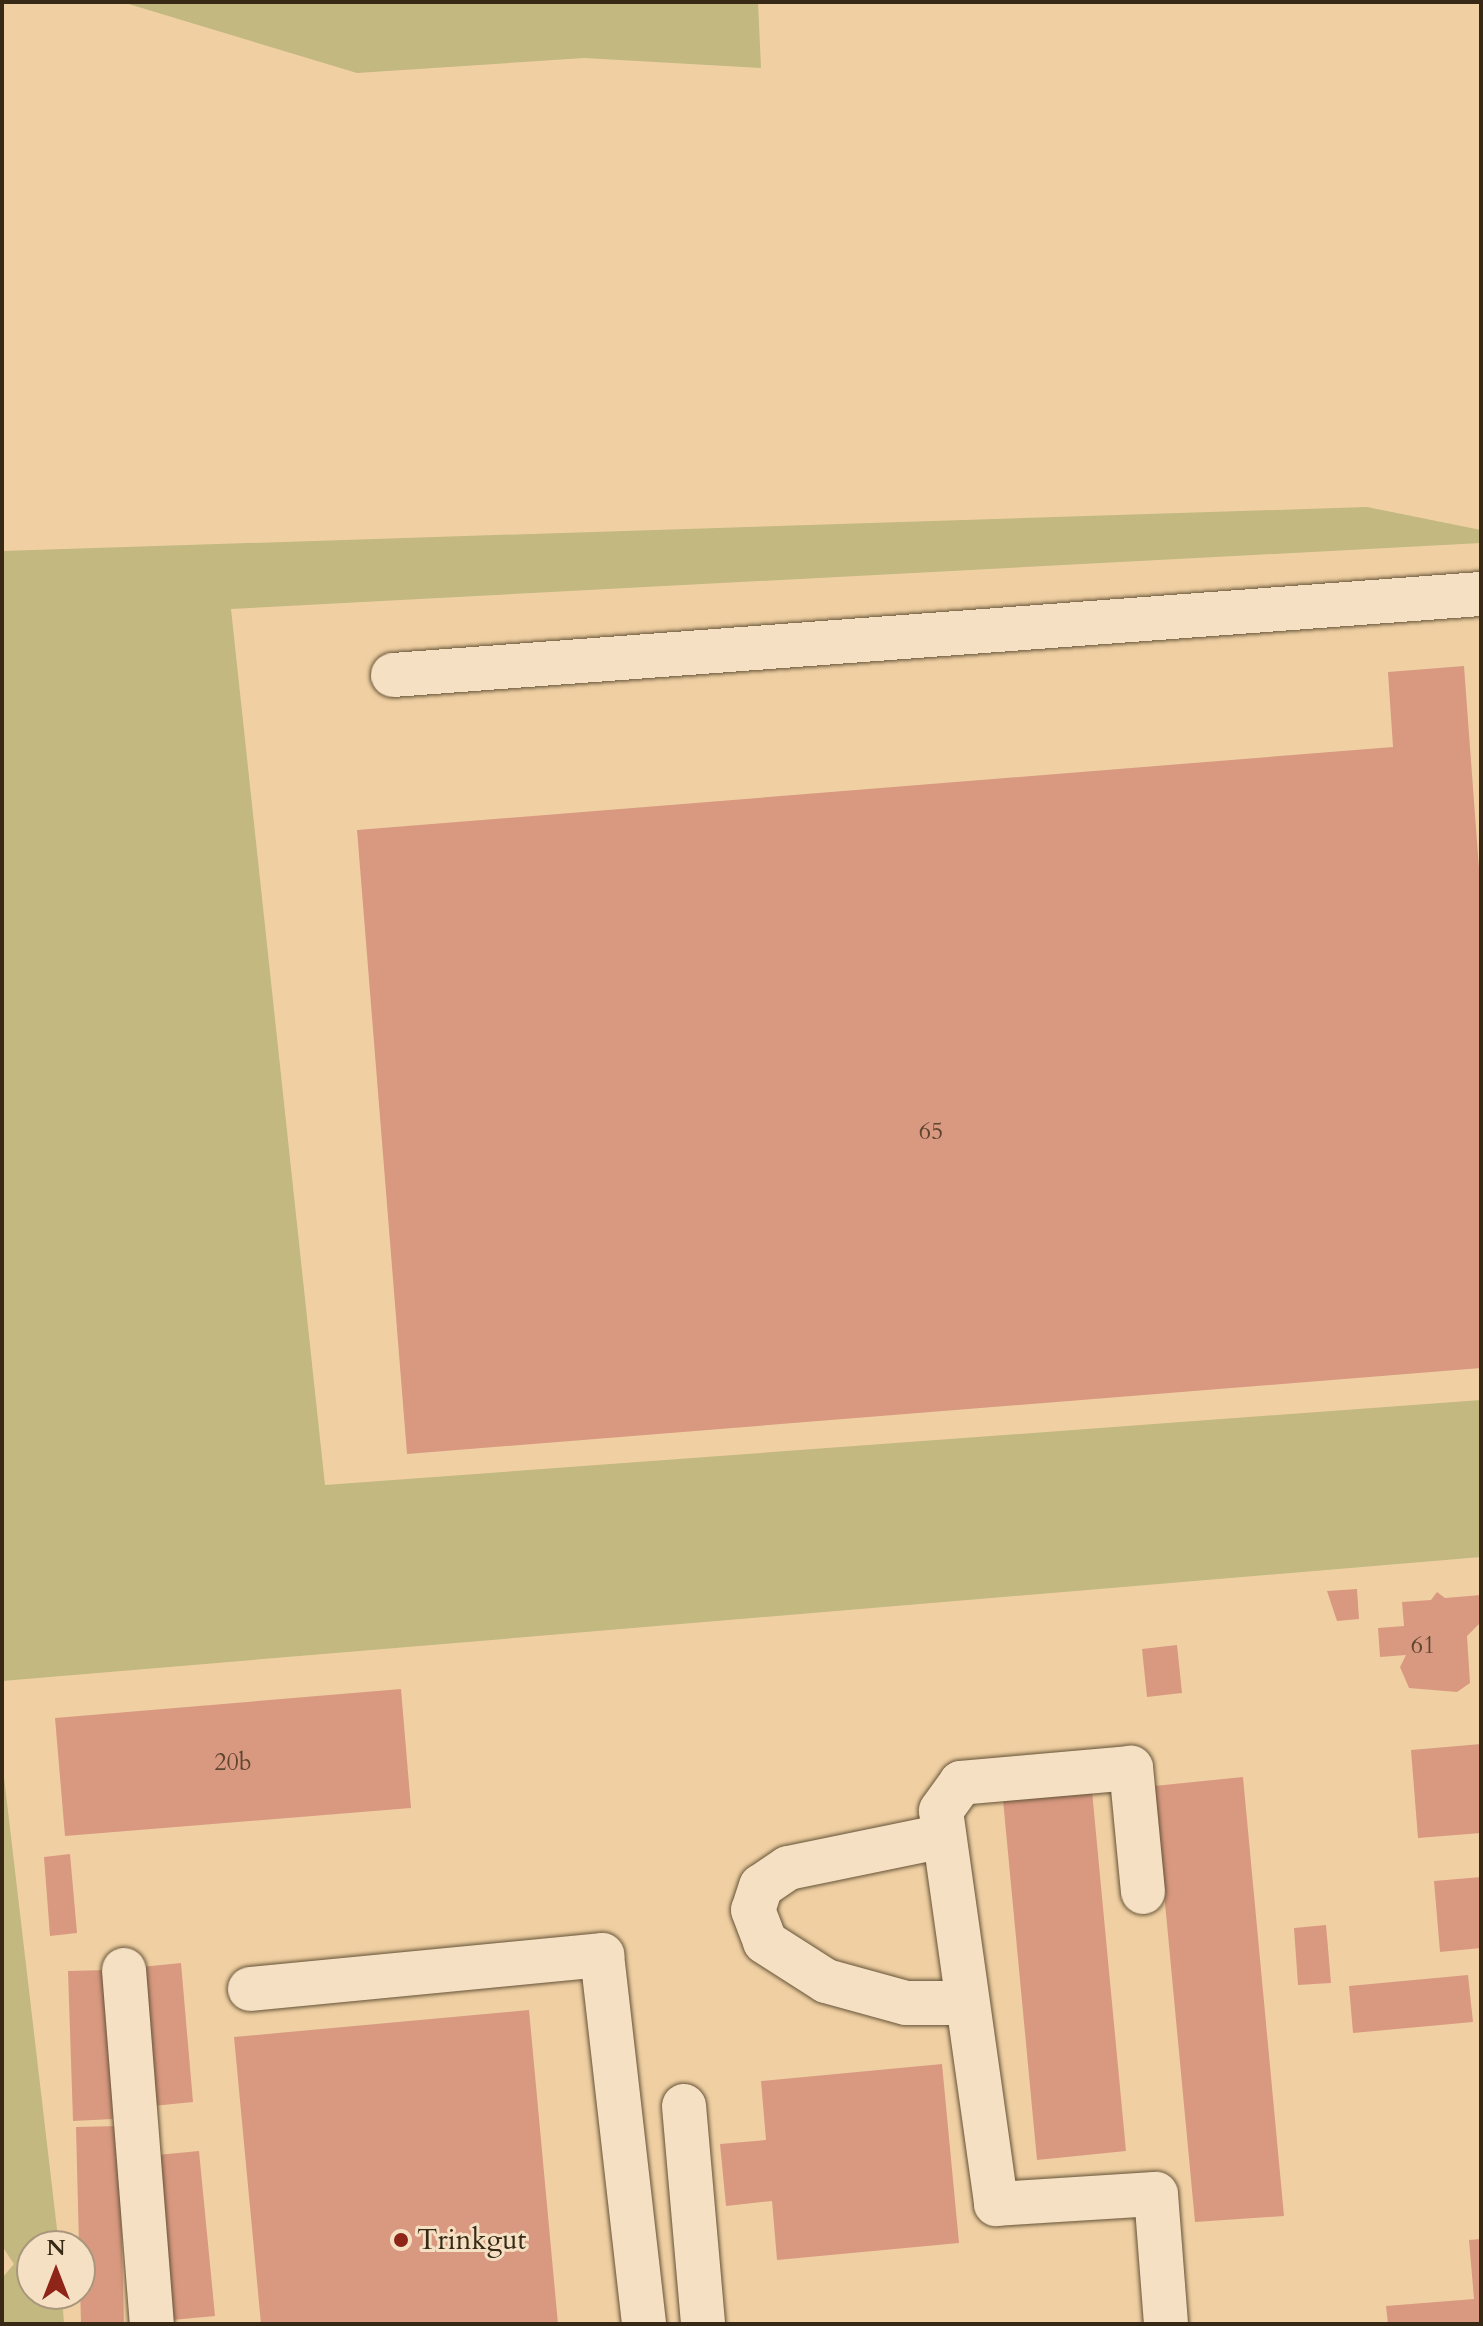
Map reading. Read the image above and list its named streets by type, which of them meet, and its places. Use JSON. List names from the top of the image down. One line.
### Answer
{"places":["Trinkgut"],"house_numbers":["65","61","20b"],"north":"top"}
